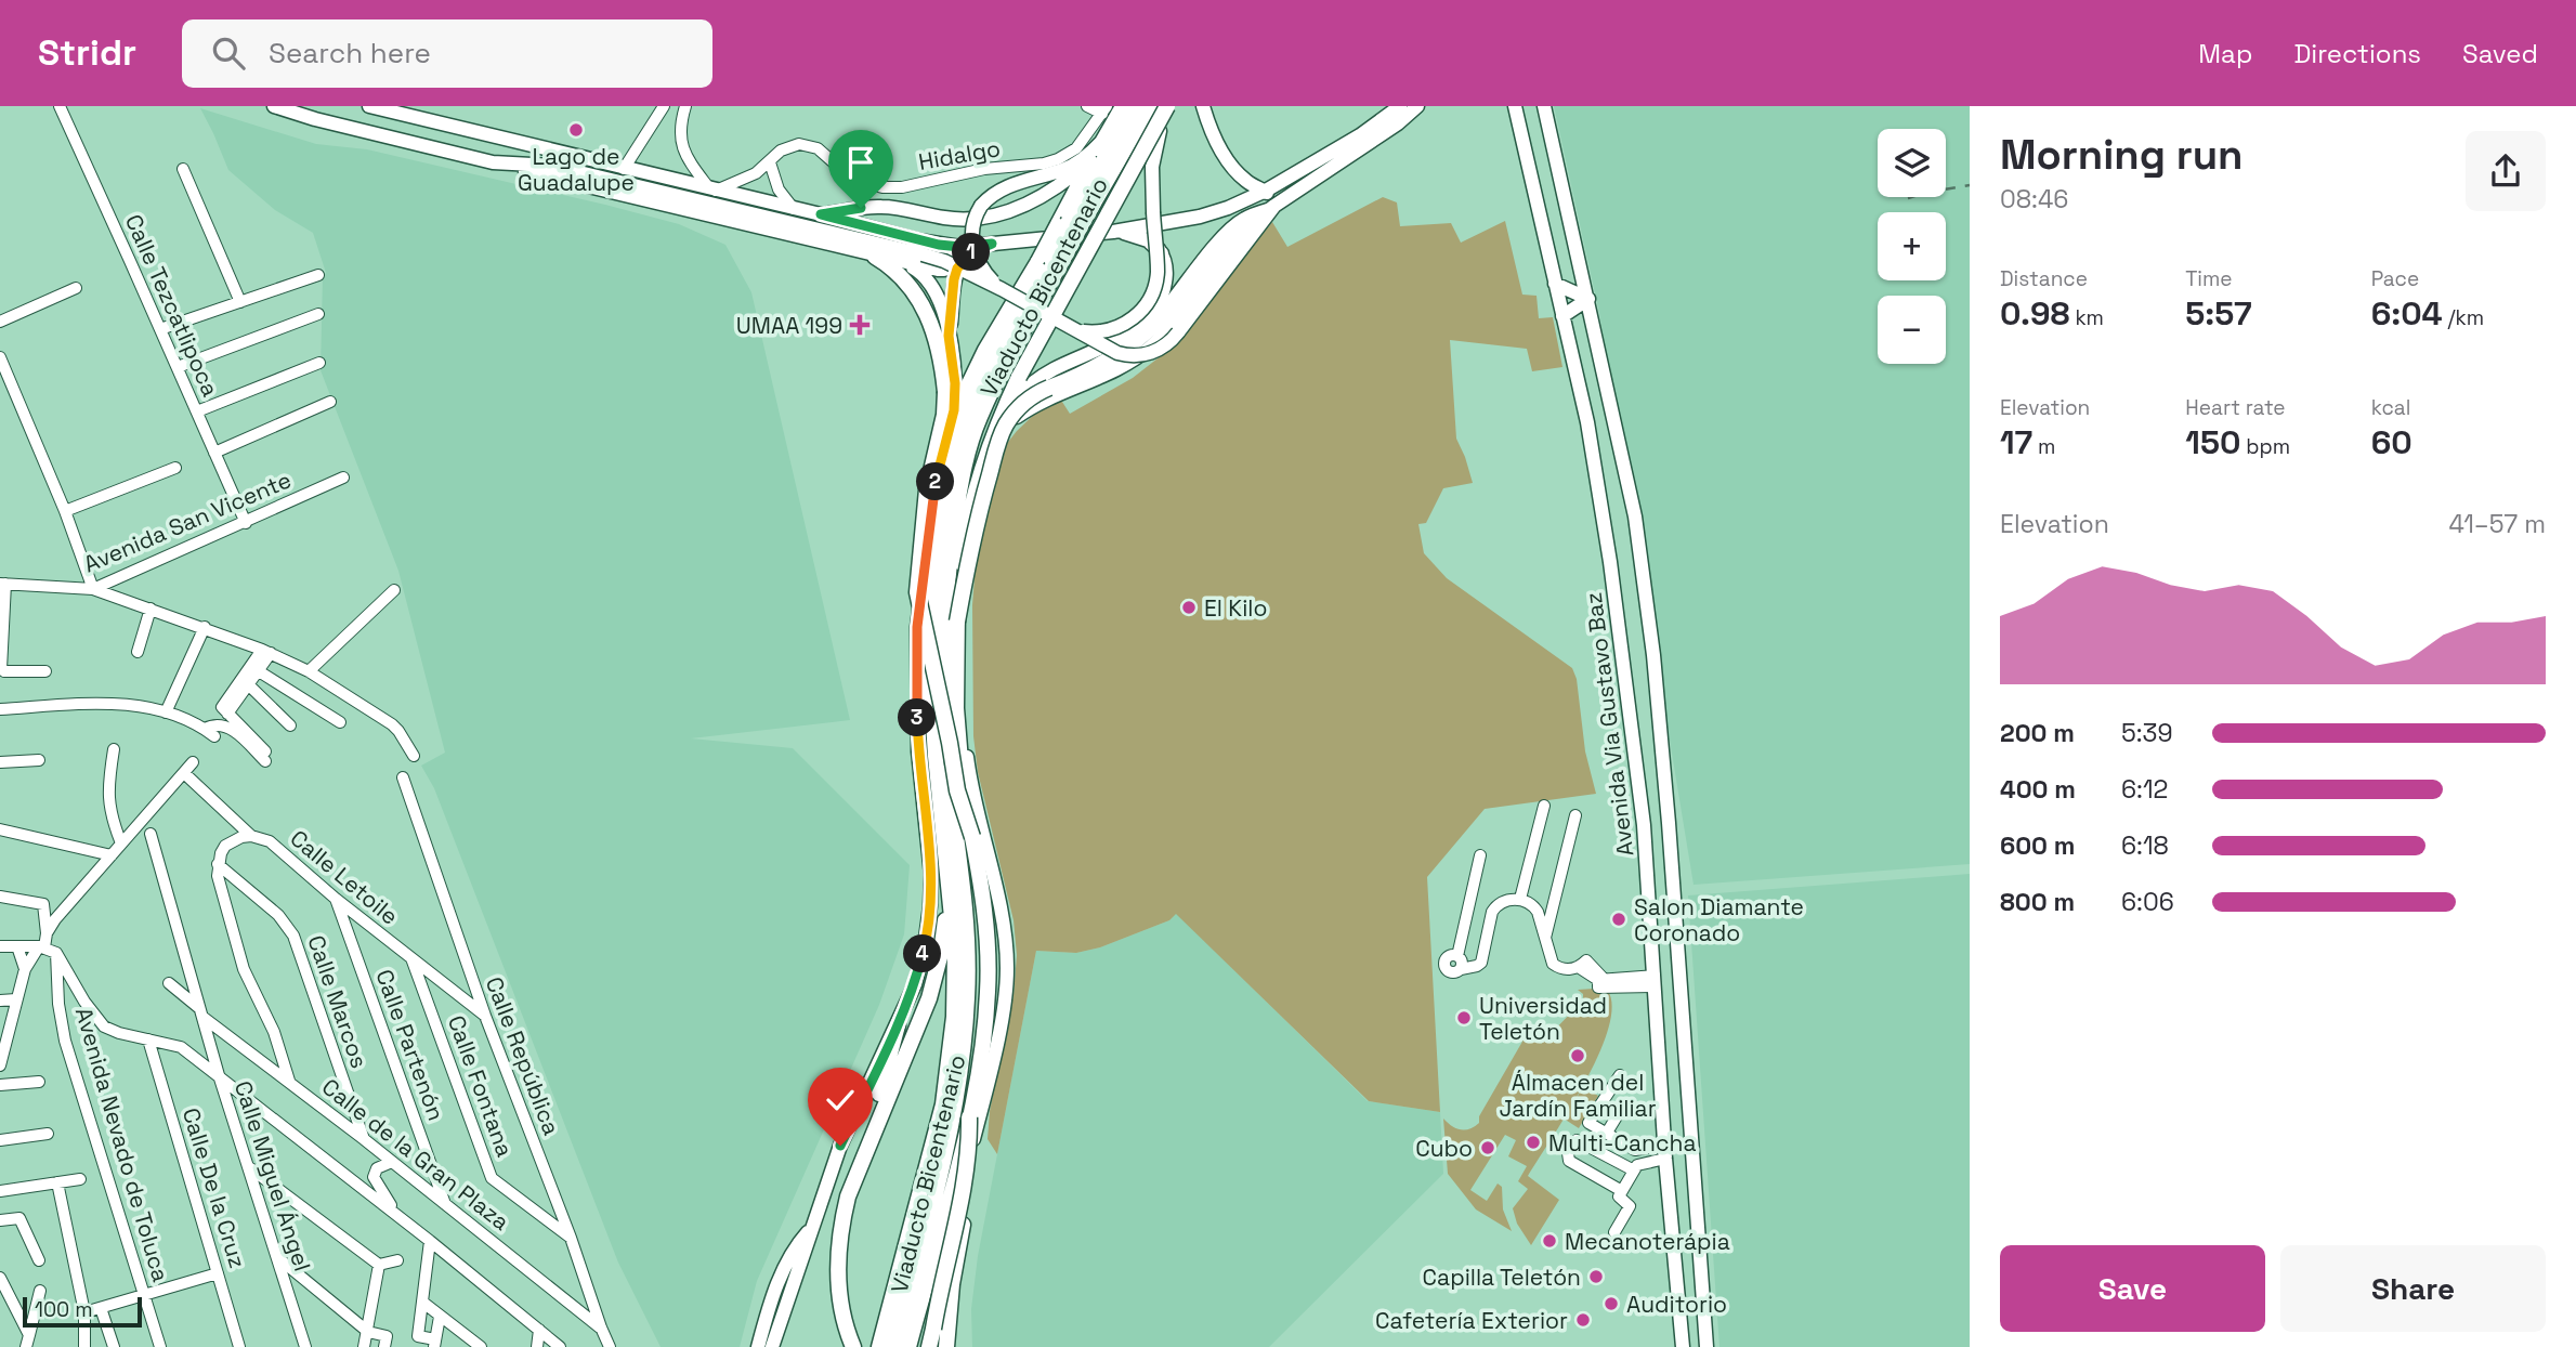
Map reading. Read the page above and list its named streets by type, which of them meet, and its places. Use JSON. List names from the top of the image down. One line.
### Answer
{"streets":{"highway":["Viaducto Bicentenario"],"main road":["Avenida Via Gustavo Baz"],"street":["Hidalgo","Calle Tezcatlipoca","Avenida San Vicente","Calle Letoile","Calle Marcos","Calle Partenón","Calle República","Calle Fontana","Avenida Nevado de Toluca","Calle de la Gran Plaza","Calle Miguel Ángel","Calle De la Cruz"]},"crossings":[["Calle Tezcatlipoca","Avenida San Vicente"],["Calle Letoile","Calle Partenón"],["Calle Letoile","Calle República"],["Calle Letoile","Calle Fontana"],["Calle Marcos","Calle de la Gran Plaza"],["Calle Partenón","Calle de la Gran Plaza"],["Calle República","Calle Fontana"],["Calle República","Calle de la Gran Plaza"],["Calle de la Gran Plaza","Calle Miguel Ángel"]],"places":{"other":["Lago de Guadalupe","El Kilo","Salon Diamante Coronado","Universidad Teletón","Álmacen del Jardín Familiar","Multi-Cancha","Cubo","Mecanoterápia","Capilla Teletón","Auditorio","Cafetería Exterior"],"health":["UMAA 199"]},"scale_bar":"100 m","page":{"header":"Stridr","search":"Search here","nav":["Map","Directions","Saved"],"heading":["Morning run","08:46"],"map_buttons":["+","−"],"pins":["1","2","3","4"],"stats":[["Distance","0.98 km"],["Time","5:57"],["Pace","6:04 /km"],["Elevation","17 m"],["Heart rate","150 bpm"],["kcal","60"]],"chart":["Elevation","41–57 m"],"list":[{"name":"200 m","note":"5:39"},{"name":"400 m","note":"6:12"},{"name":"600 m","note":"6:18"},{"name":"800 m","note":"6:06"}],"buttons":["Save","Share"],"scale":"100 m"}}
